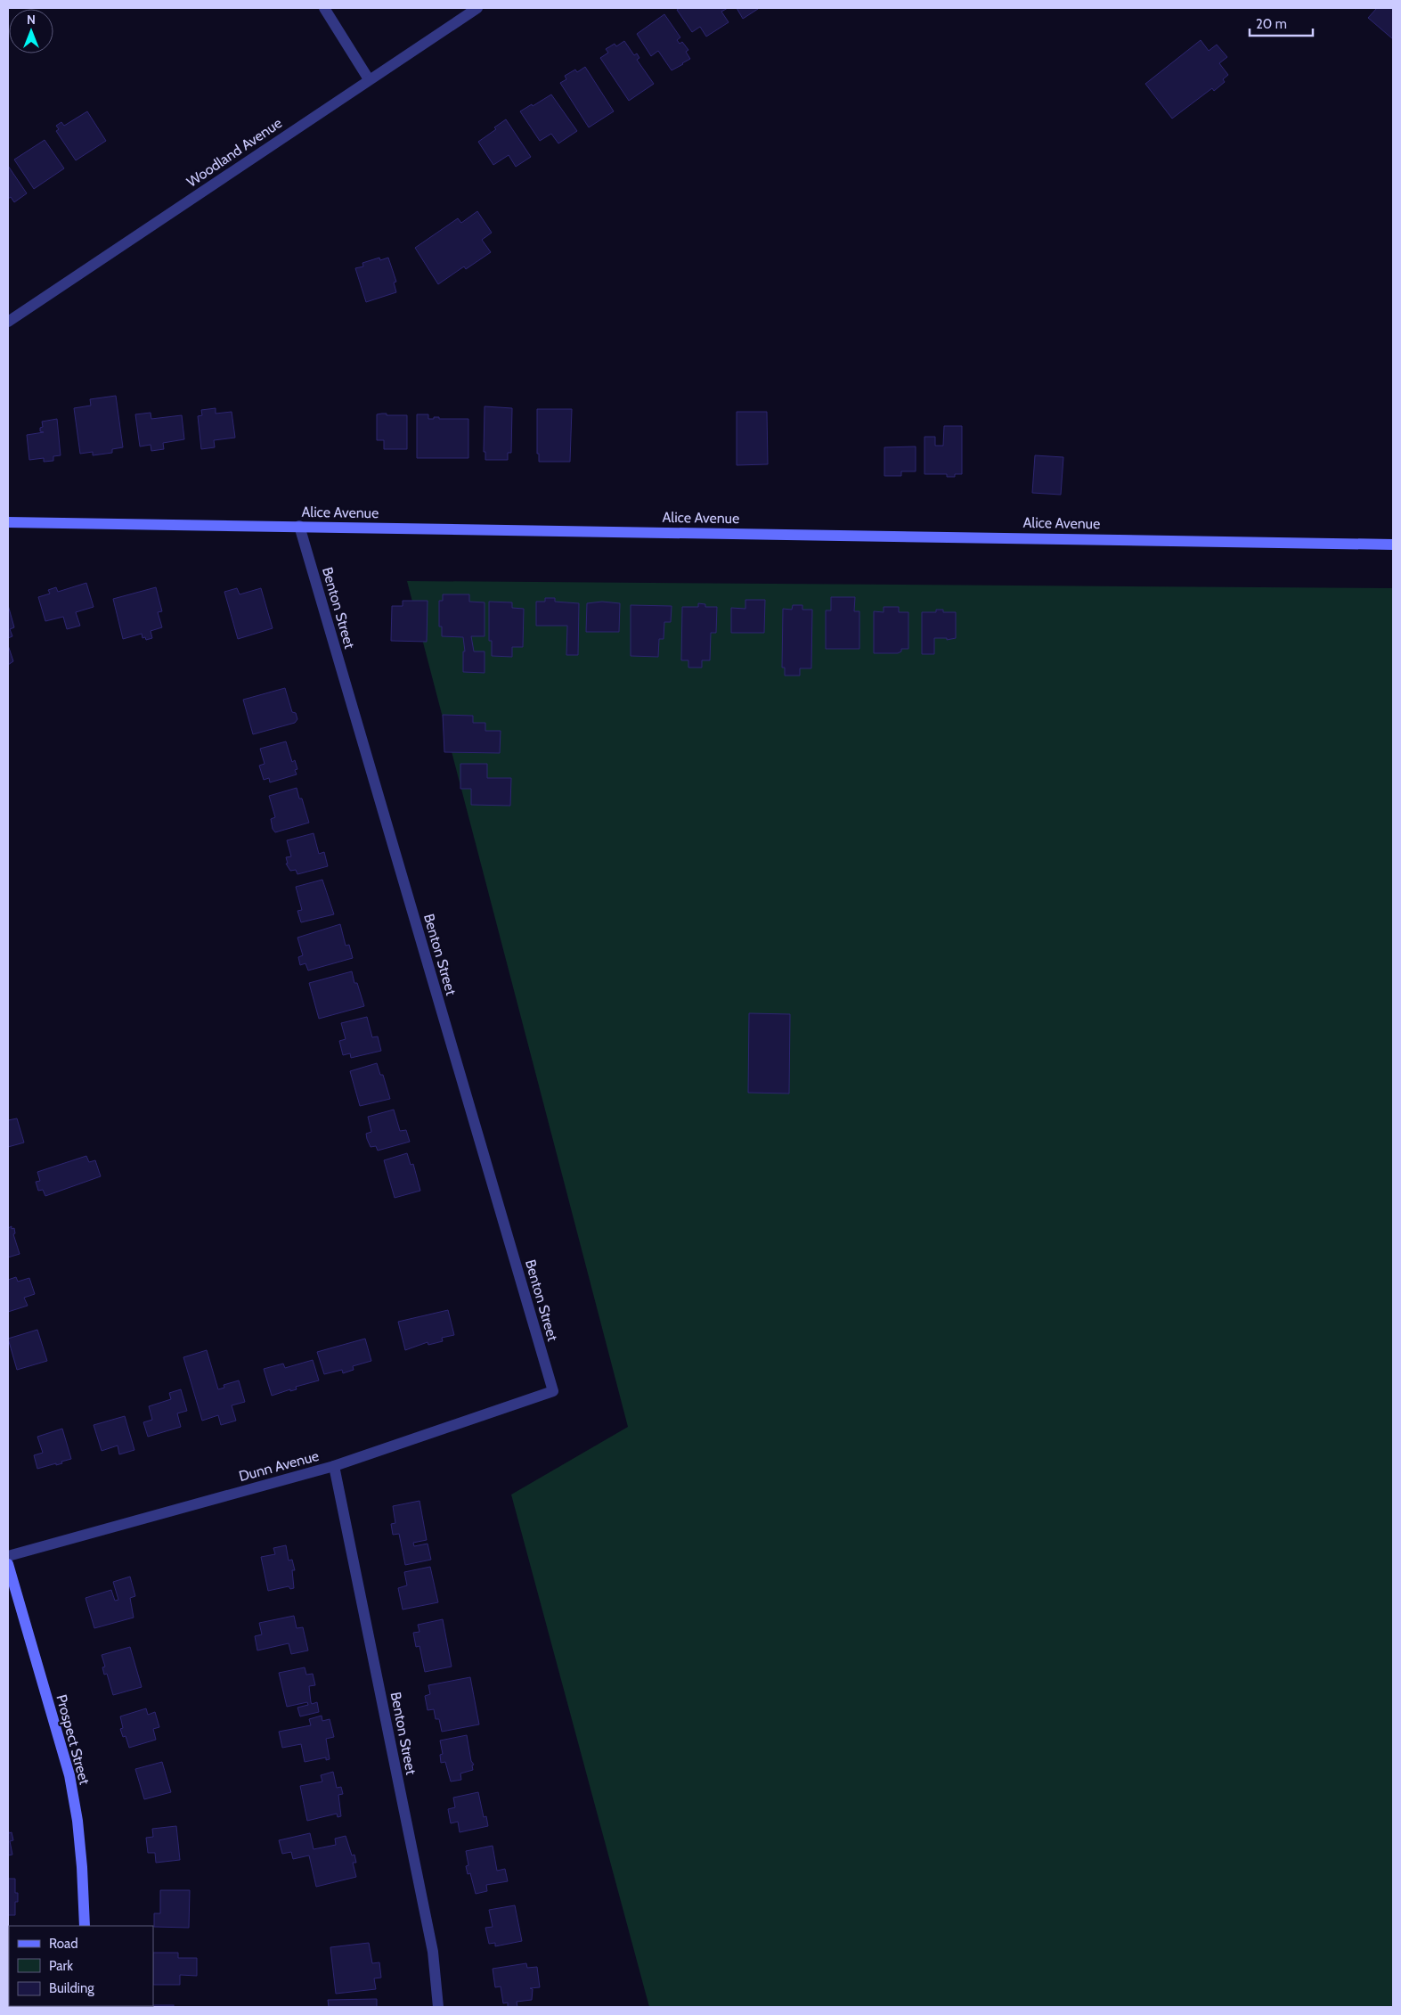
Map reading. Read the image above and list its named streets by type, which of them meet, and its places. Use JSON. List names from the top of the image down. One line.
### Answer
{"streets":{"street":["Woodland Avenue","Alice Avenue","Benton Street","Dunn Avenue","Prospect Street"]},"crossings":[["Alice Avenue","Benton Street"],["Benton Street","Dunn Avenue"]],"legend":["Road","Park","Building"],"scale_bar":"20 m","north":"top"}
